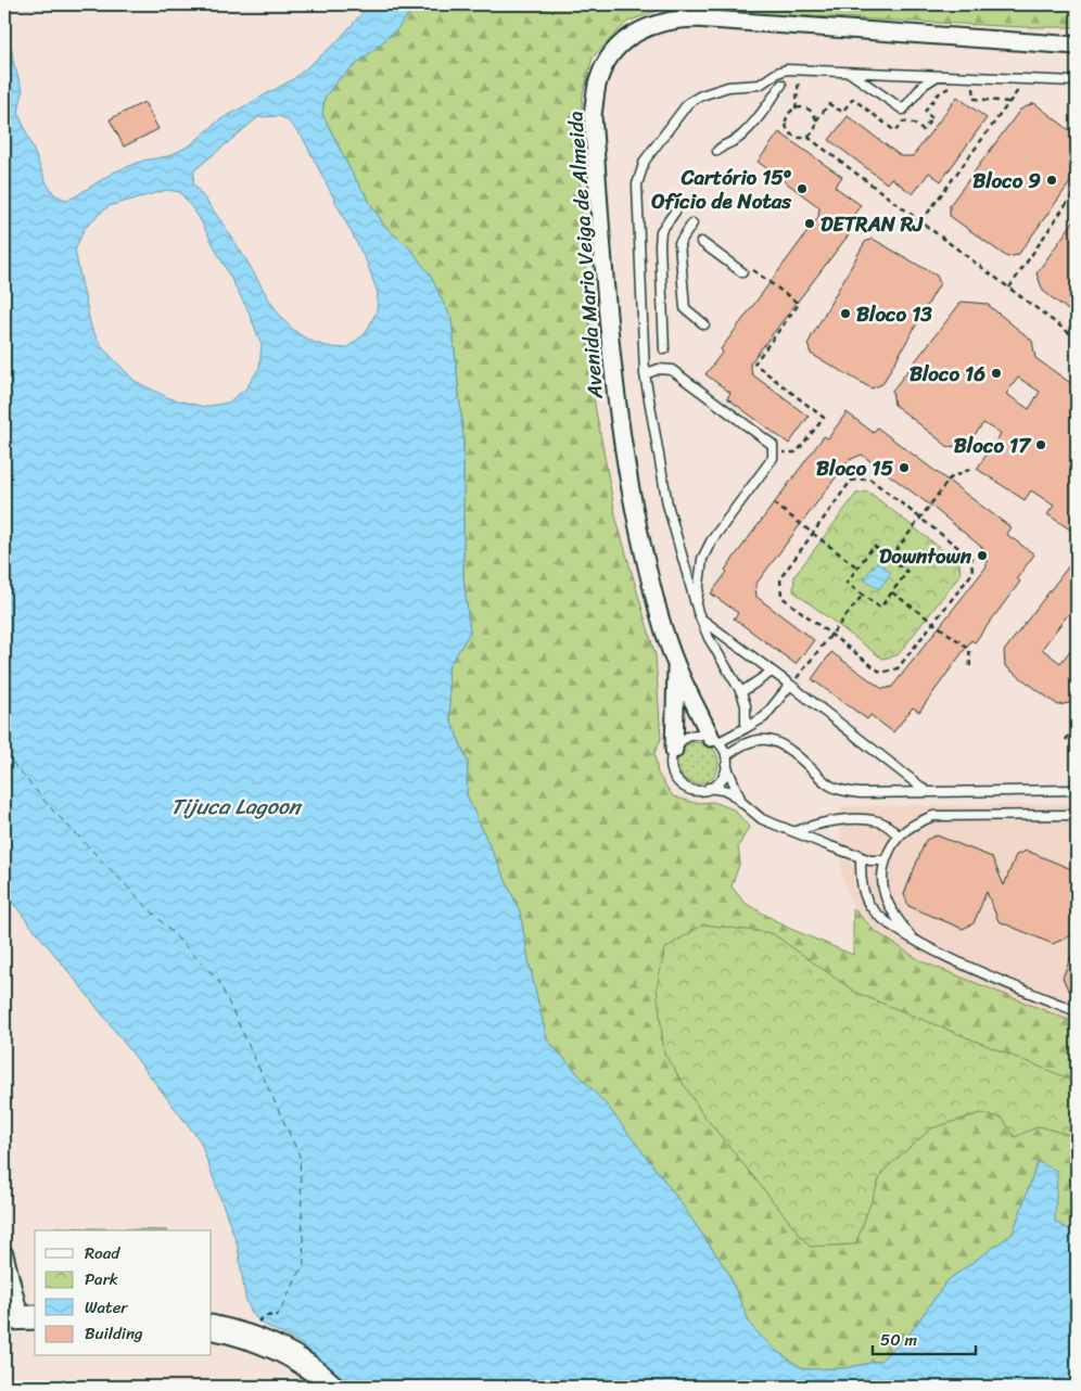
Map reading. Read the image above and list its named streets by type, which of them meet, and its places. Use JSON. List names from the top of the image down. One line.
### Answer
{"streets":{"street":["Avenida Mario Veiga de Almeida"]},"water":["Tijuca Lagoon"],"places":["Bloco 9","Cartório 15º Ofício de Notas","DETRAN RJ","Bloco 13","Bloco 16","Bloco 17","Bloco 15","Downtown"],"legend":["Road","Park","Water","Building"],"scale_bar":"50 m"}
